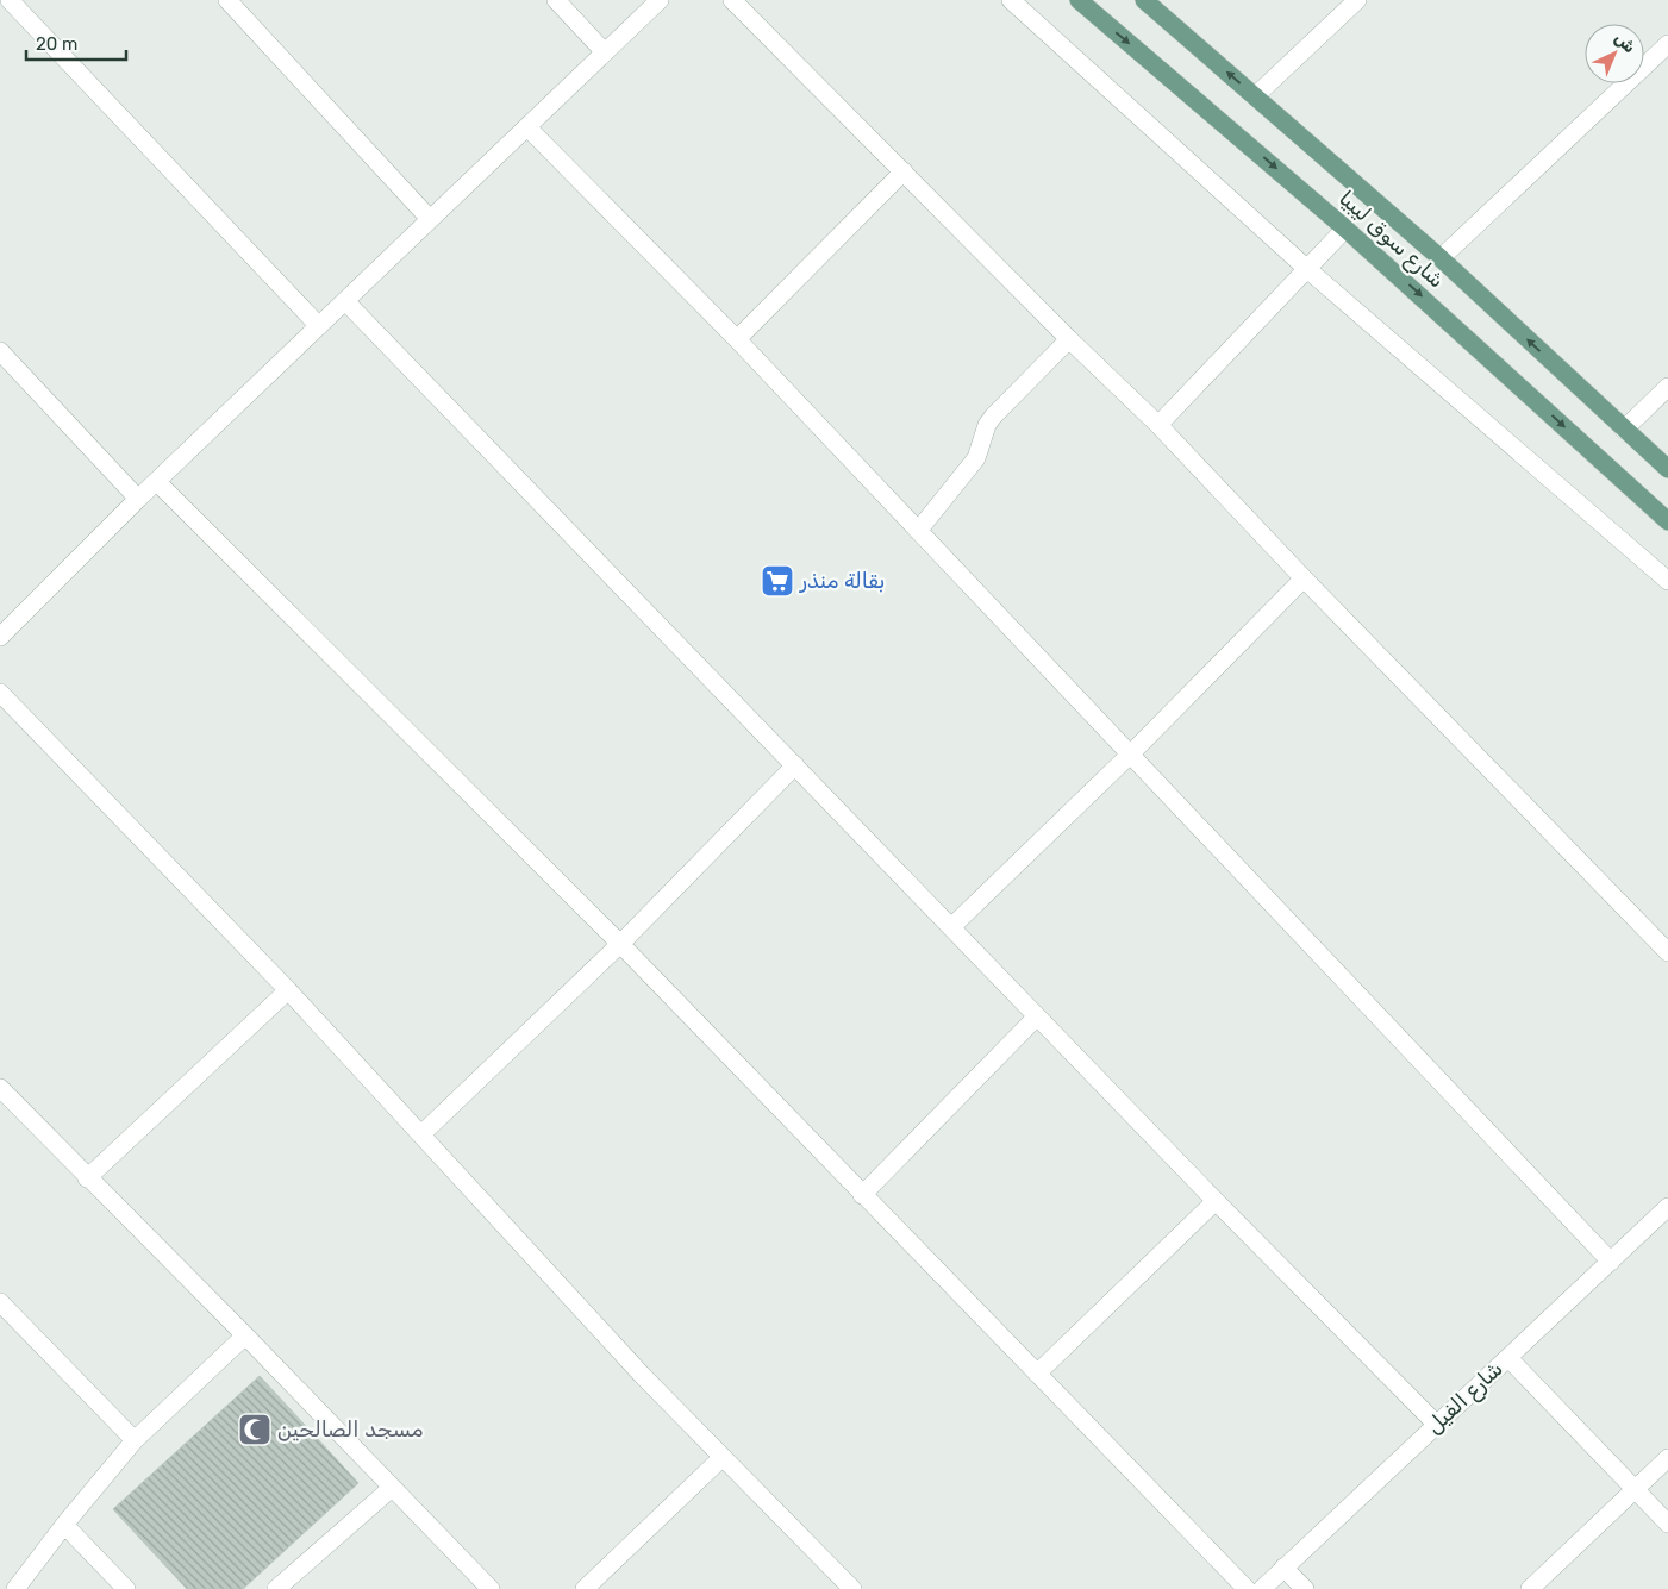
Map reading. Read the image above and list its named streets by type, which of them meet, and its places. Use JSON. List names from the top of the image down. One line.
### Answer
{"streets":{"main road":["شارع سوق ليبيا"],"street":["شارع الفيل"]},"places":{"supermarket":["بقالة منذر"],"mosque":["مسجد الصالحين"]},"scale_bar":"20 m","north":"top right"}
